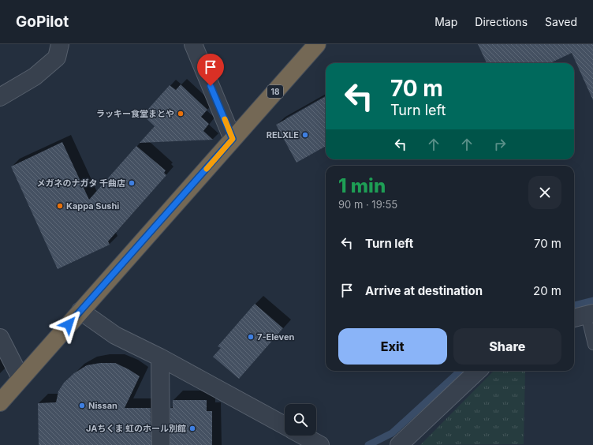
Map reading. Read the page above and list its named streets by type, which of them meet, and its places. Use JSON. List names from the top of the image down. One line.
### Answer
{"streets":{"highway":["18"]},"places":["ラッキー食堂まとや","RELXLE","メガネのナガタ 千曲店","Kappa Sushi","7-Eleven","Nissan","JAちくま 虹のホール別館"],"page":{"header":"GoPilot","nav":["Map","Directions","Saved"],"turn":["70 m","Turn left"],"heading":["1 min","90 m · 19:55"],"list":[{"name":"Turn left","value":"70 m"},{"name":"Arrive at destination","value":"20 m"}],"buttons":["Exit","Share"]}}
